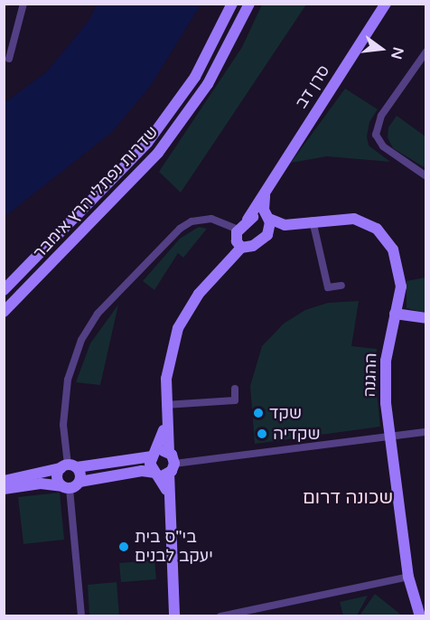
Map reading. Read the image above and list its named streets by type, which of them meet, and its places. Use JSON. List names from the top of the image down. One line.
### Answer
{"streets":{"street":["סרן דב","שדרות נפתלי הרץ אימבר","ההגנה"]},"crossings":[["סרן דב","ההגנה"]],"districts":["שכונה דרום"],"places":["שקד","שקדיה","בי\"ס בית יעקב לבנים"],"north":"right"}
